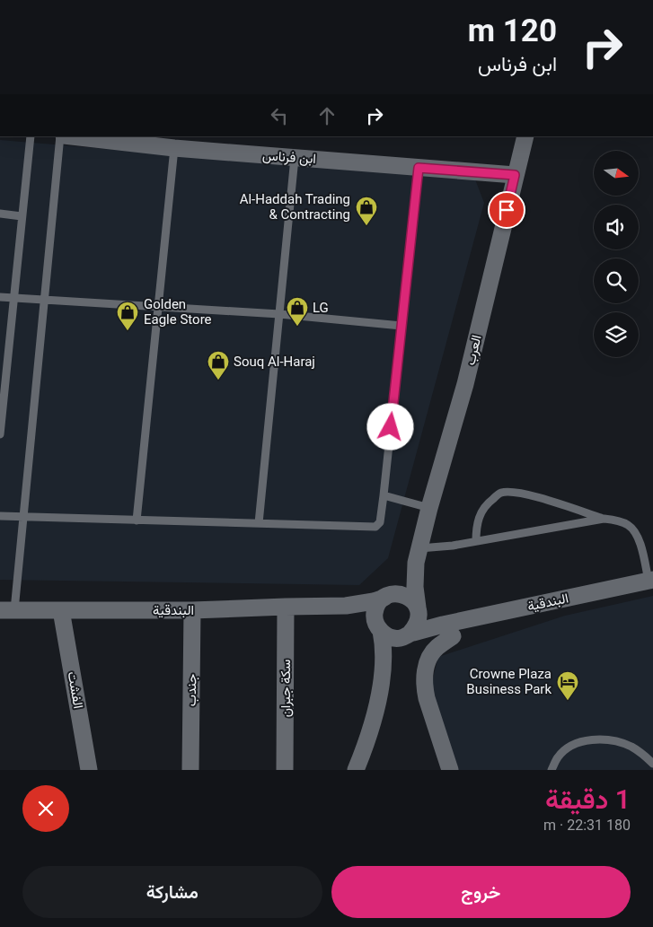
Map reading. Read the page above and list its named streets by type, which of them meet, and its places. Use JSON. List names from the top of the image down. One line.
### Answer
{"streets":{"street":["ابن فرناس","العرب","البندقية","سكة جبران","الفشت","جندب"]},"crossings":[["ابن فرناس","العرب"],["العرب","البندقية"],["البندقية","سكة جبران"],["البندقية","الفشت"],["البندقية","جندب"]],"places":{"shop":["Al-Haddah Trading & Contracting","LG","Golden Eagle Store","Souq Al-Haraj"],"hotel":["Crowne Plaza Business Park"]},"north":"right","page":{"turn":["120 m","ابن فرناس"],"heading":["1 دقيقة","180 m · 22:31"],"buttons":["خروج","مشاركة"]}}
